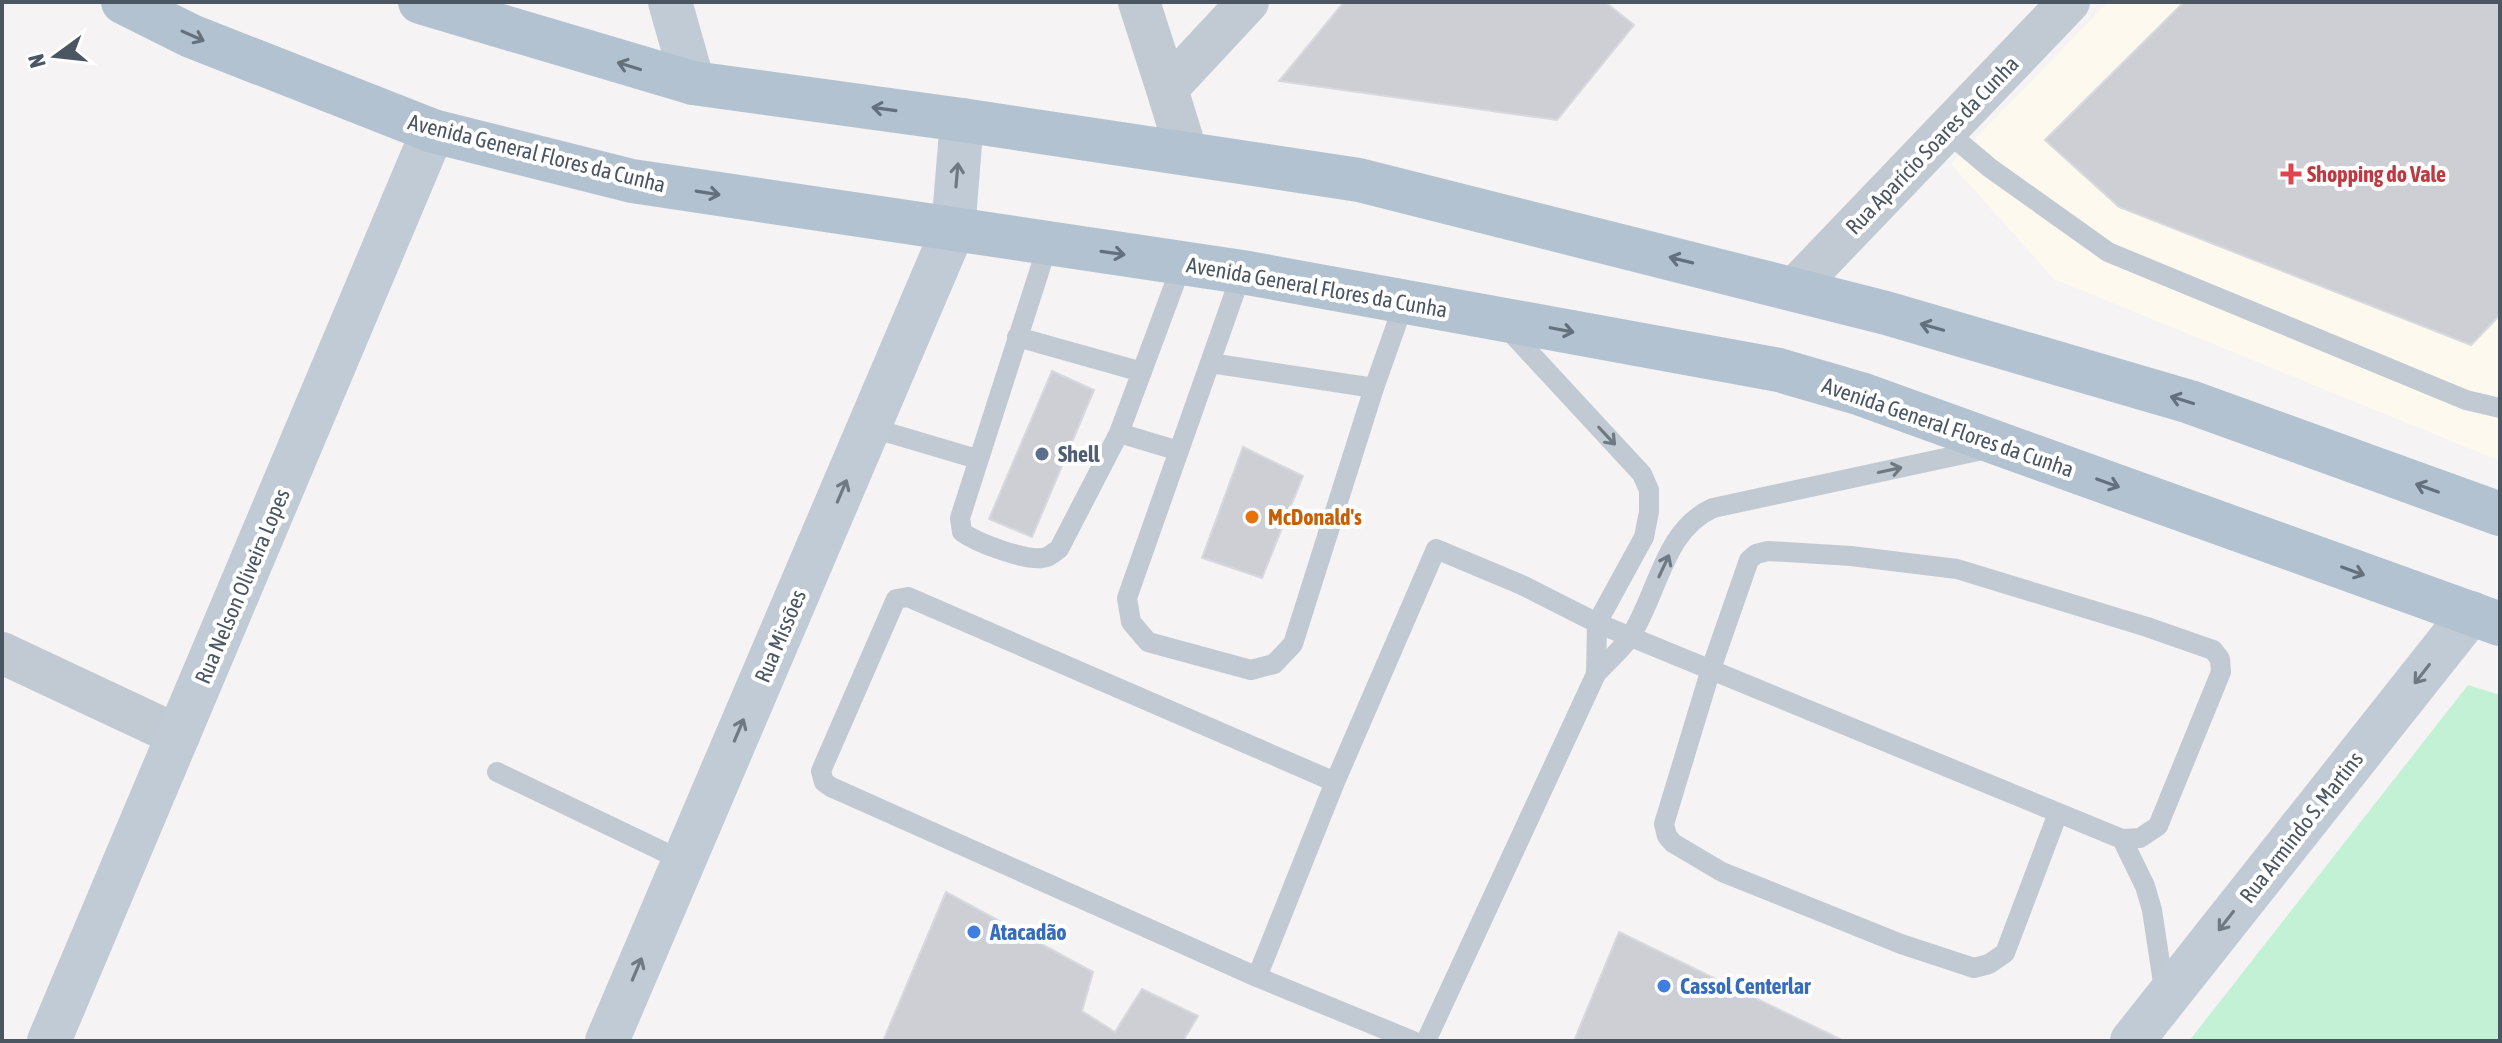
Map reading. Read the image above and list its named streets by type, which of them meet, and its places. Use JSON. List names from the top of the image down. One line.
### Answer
{"streets":{"main road":["Avenida General Flores da Cunha"],"street":["Rua Aparício Soares da Cunha","Rua Nelson Oliveira Lopes","Rua Missões","Rua Armindo S. Martins"]},"crossings":[["Avenida General Flores da Cunha","Rua Nelson Oliveira Lopes"],["Avenida General Flores da Cunha","Rua Missões"],["Avenida General Flores da Cunha","Rua Armindo S. Martins"]],"one_way":["Rua Missões","Rua Armindo S. Martins"],"places":{"health":["Shopping do Vale"],"other":["Shell","McDonald's","Atacadão","Cassol Centerlar"]},"north":"left"}
